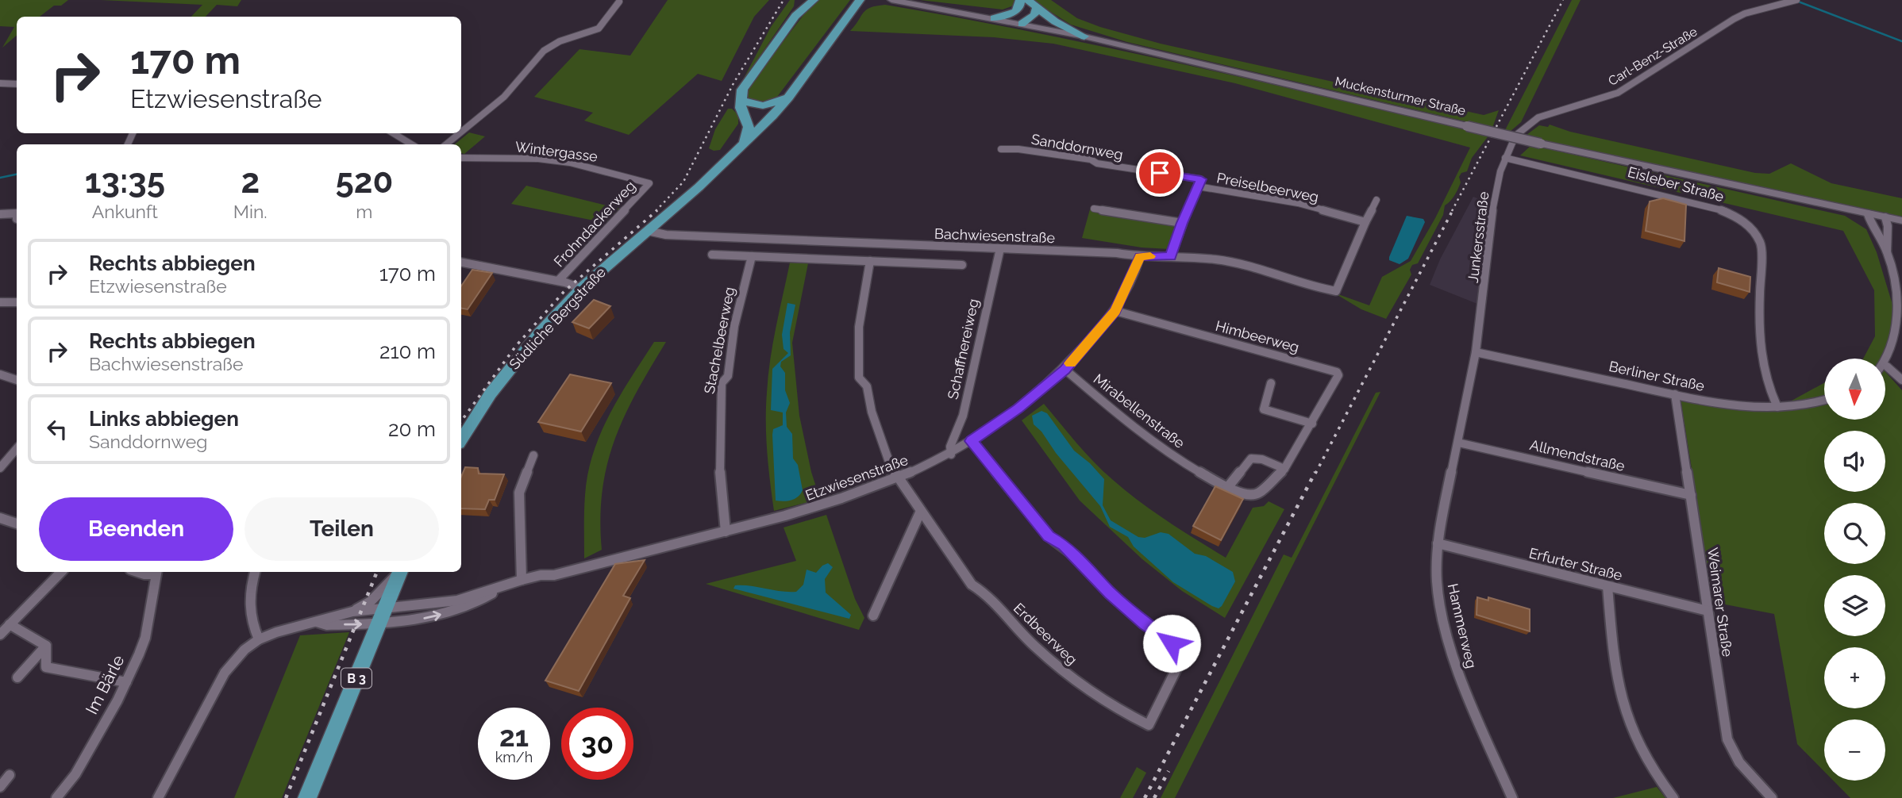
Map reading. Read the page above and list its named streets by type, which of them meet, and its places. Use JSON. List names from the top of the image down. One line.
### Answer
{"streets":{"main road":["Muckensturmer Straße","Südliche Bergstraße","B 3"],"street":["Carl-Benz-Straße","Sanddornweg","Wintergasse","Eisleber Straße","Preiselbeerweg","Frohndackerweg","Bachwiesenstraße","Junkersstraße","Himbeerweg","Stachelbeerweg","Schaffnereiweg","Berliner Straße","Mirabellenstraße","Allmendstraße","Etzwiesenstraße","Erfurter Straße","Weimarer Straße","Hammerweg","Erdbeerweg","Im Bärle"]},"crossings":[["Carl-Benz-Straße","Junkersstraße"],["Sanddornweg","Preiselbeerweg"],["Wintergasse","Frohndackerweg"],["Eisleber Straße","Junkersstraße"],["Eisleber Straße","Berliner Straße"],["Preiselbeerweg","Bachwiesenstraße"],["Bachwiesenstraße","Südliche Bergstraße"],["Bachwiesenstraße","Schaffnereiweg"],["Bachwiesenstraße","Etzwiesenstraße"],["Junkersstraße","Berliner Straße"],["Junkersstraße","Hammerweg"],["Himbeerweg","Mirabellenstraße"],["Himbeerweg","Etzwiesenstraße"],["Stachelbeerweg","Etzwiesenstraße"],["Schaffnereiweg","Etzwiesenstraße"],["Berliner Straße","Weimarer Straße"],["Berliner Straße","Hammerweg"],["Mirabellenstraße","Etzwiesenstraße"],["Allmendstraße","Weimarer Straße"],["Allmendstraße","Hammerweg"],["Etzwiesenstraße","Erdbeerweg"],["Etzwiesenstraße","B 3"],["Erfurter Straße","Weimarer Straße"],["Erfurter Straße","Hammerweg"]],"north":"bottom","page":{"turn":["170 m","Etzwiesenstraße"],"eta":["13:35","Ankunft","2","Min.","520","m"],"list":[{"name":"Rechts abbiegen","note":"Etzwiesenstraße","value":"170 m"},{"name":"Rechts abbiegen","note":"Bachwiesenstraße","value":"210 m"},{"name":"Links abbiegen","note":"Sanddornweg","value":"20 m"}],"map_buttons":["+","−"],"buttons":["Beenden","Teilen"],"speed":"21 km/h","limit":"30"}}
